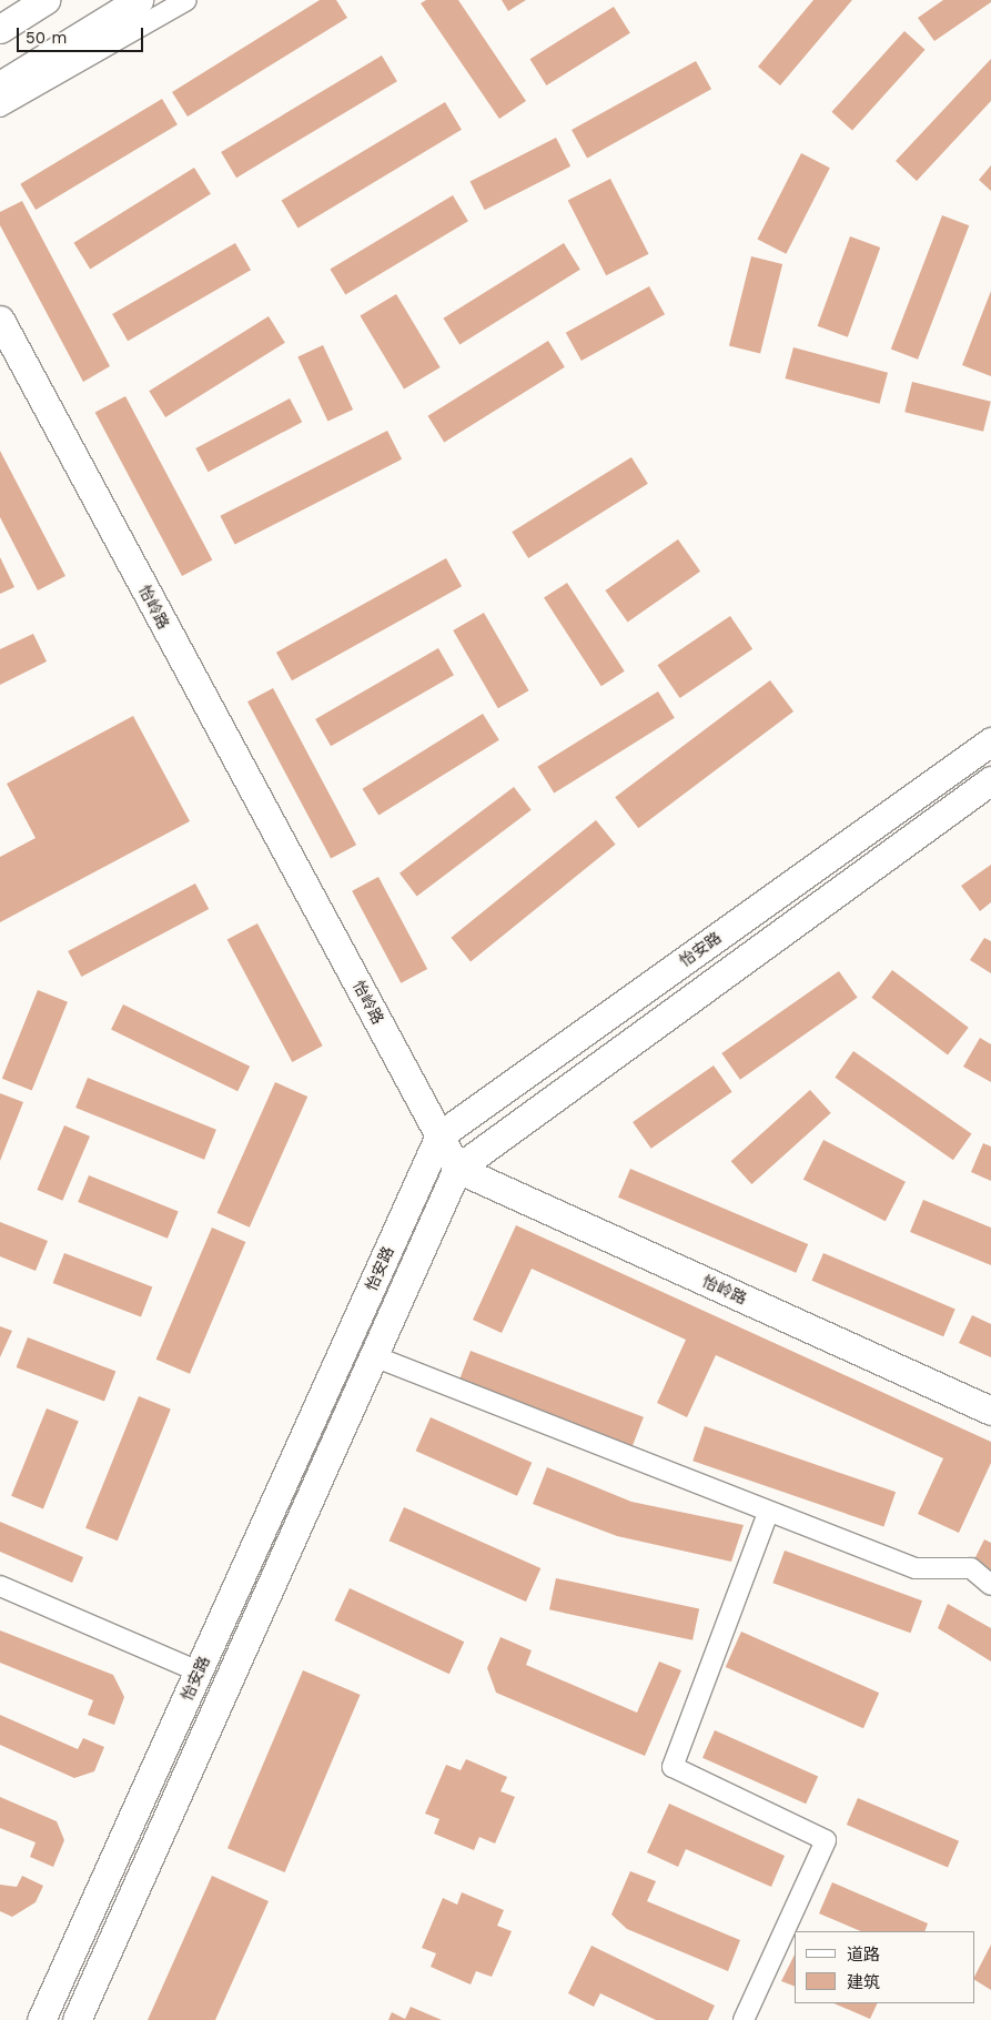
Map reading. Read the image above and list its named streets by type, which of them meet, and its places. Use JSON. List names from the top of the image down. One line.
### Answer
{"streets":{"street":["怡岭路","怡安路"]},"crossings":[["怡岭路","怡安路"]],"legend":["道路","建筑"],"scale_bar":"50 m"}
